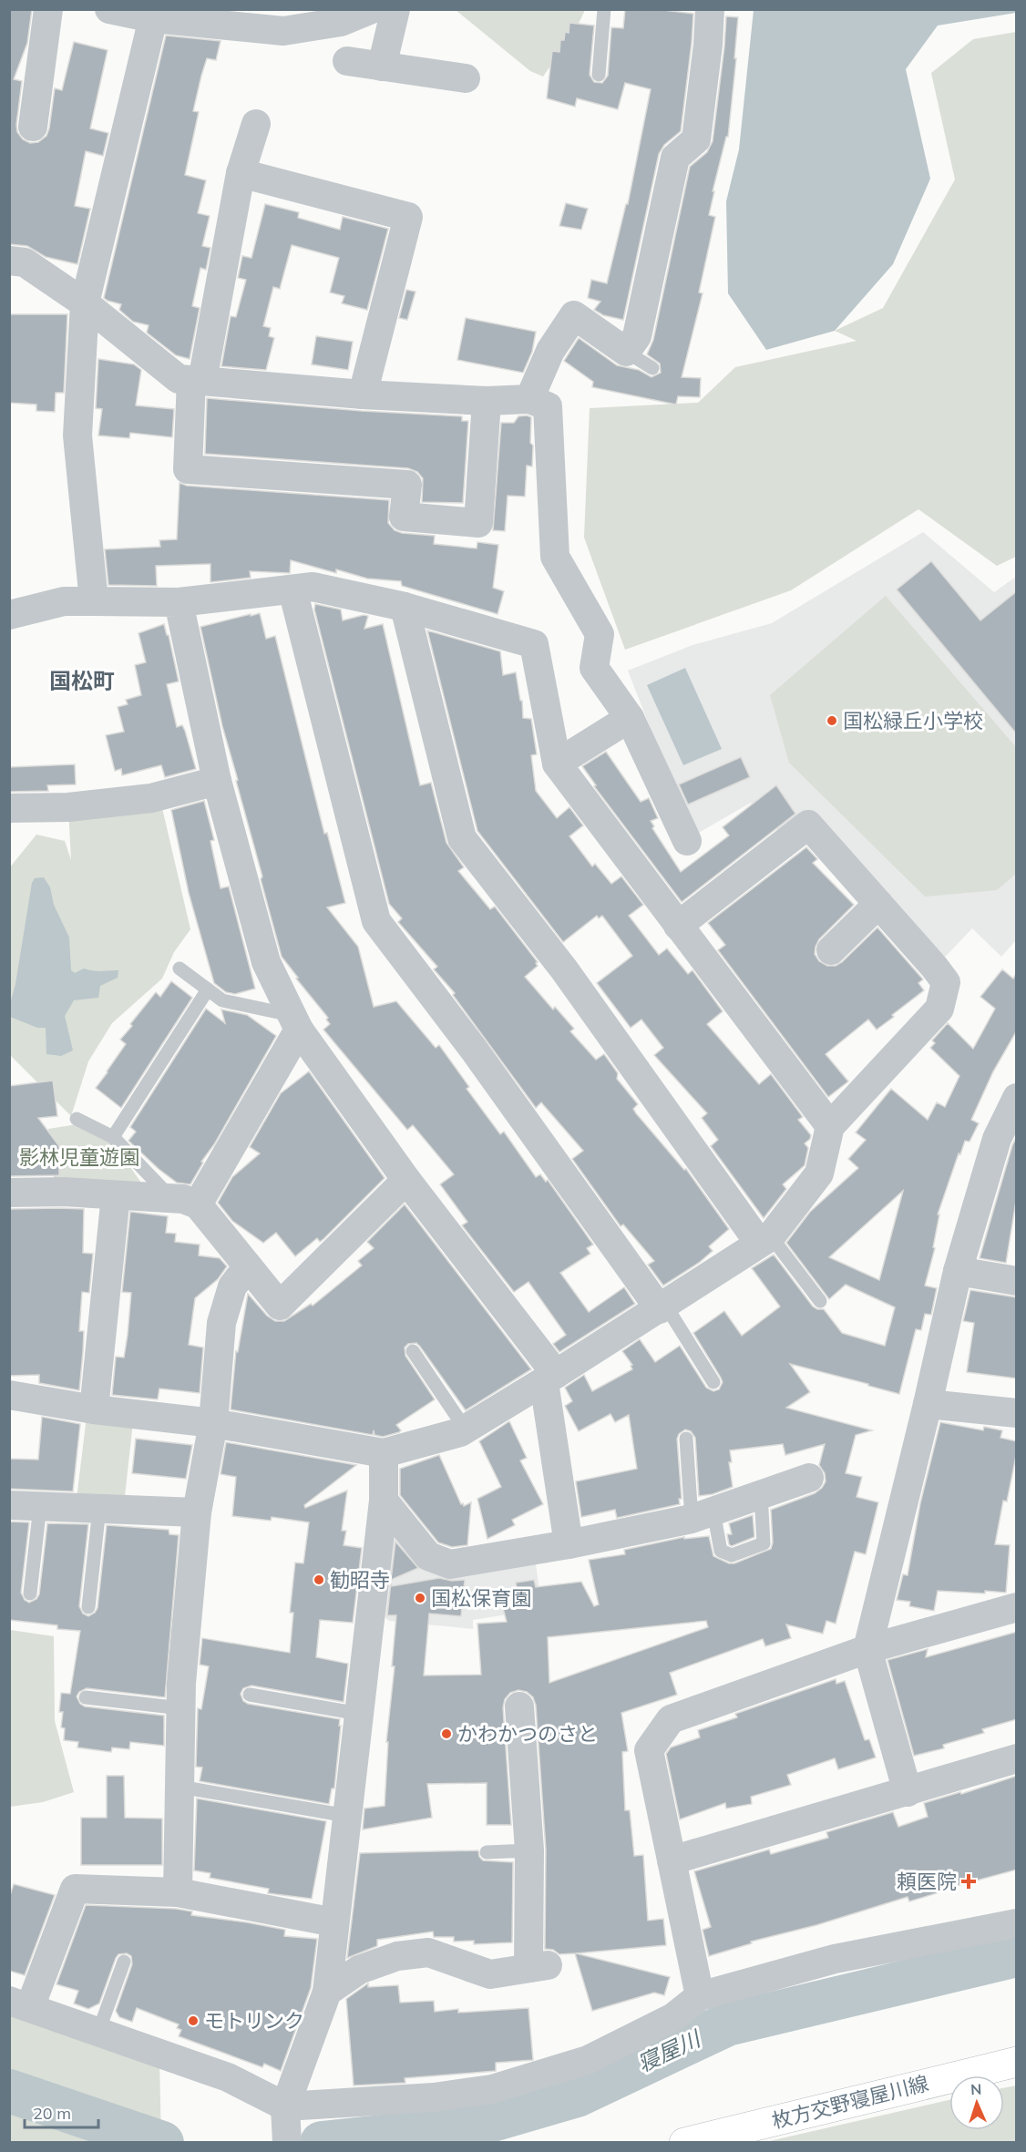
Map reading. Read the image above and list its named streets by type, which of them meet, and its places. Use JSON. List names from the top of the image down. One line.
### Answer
{"streets":{"main road":["枚方交野寝屋川線"]},"districts":["国松町"],"water":["寝屋川"],"parks":["影林児童遊園"],"places":{"other":["国松緑丘小学校","勧昭寺","国松保育園","かわかつのさと","モトリンク"],"health":["頼医院"]},"scale_bar":"20 m","north":"top"}
